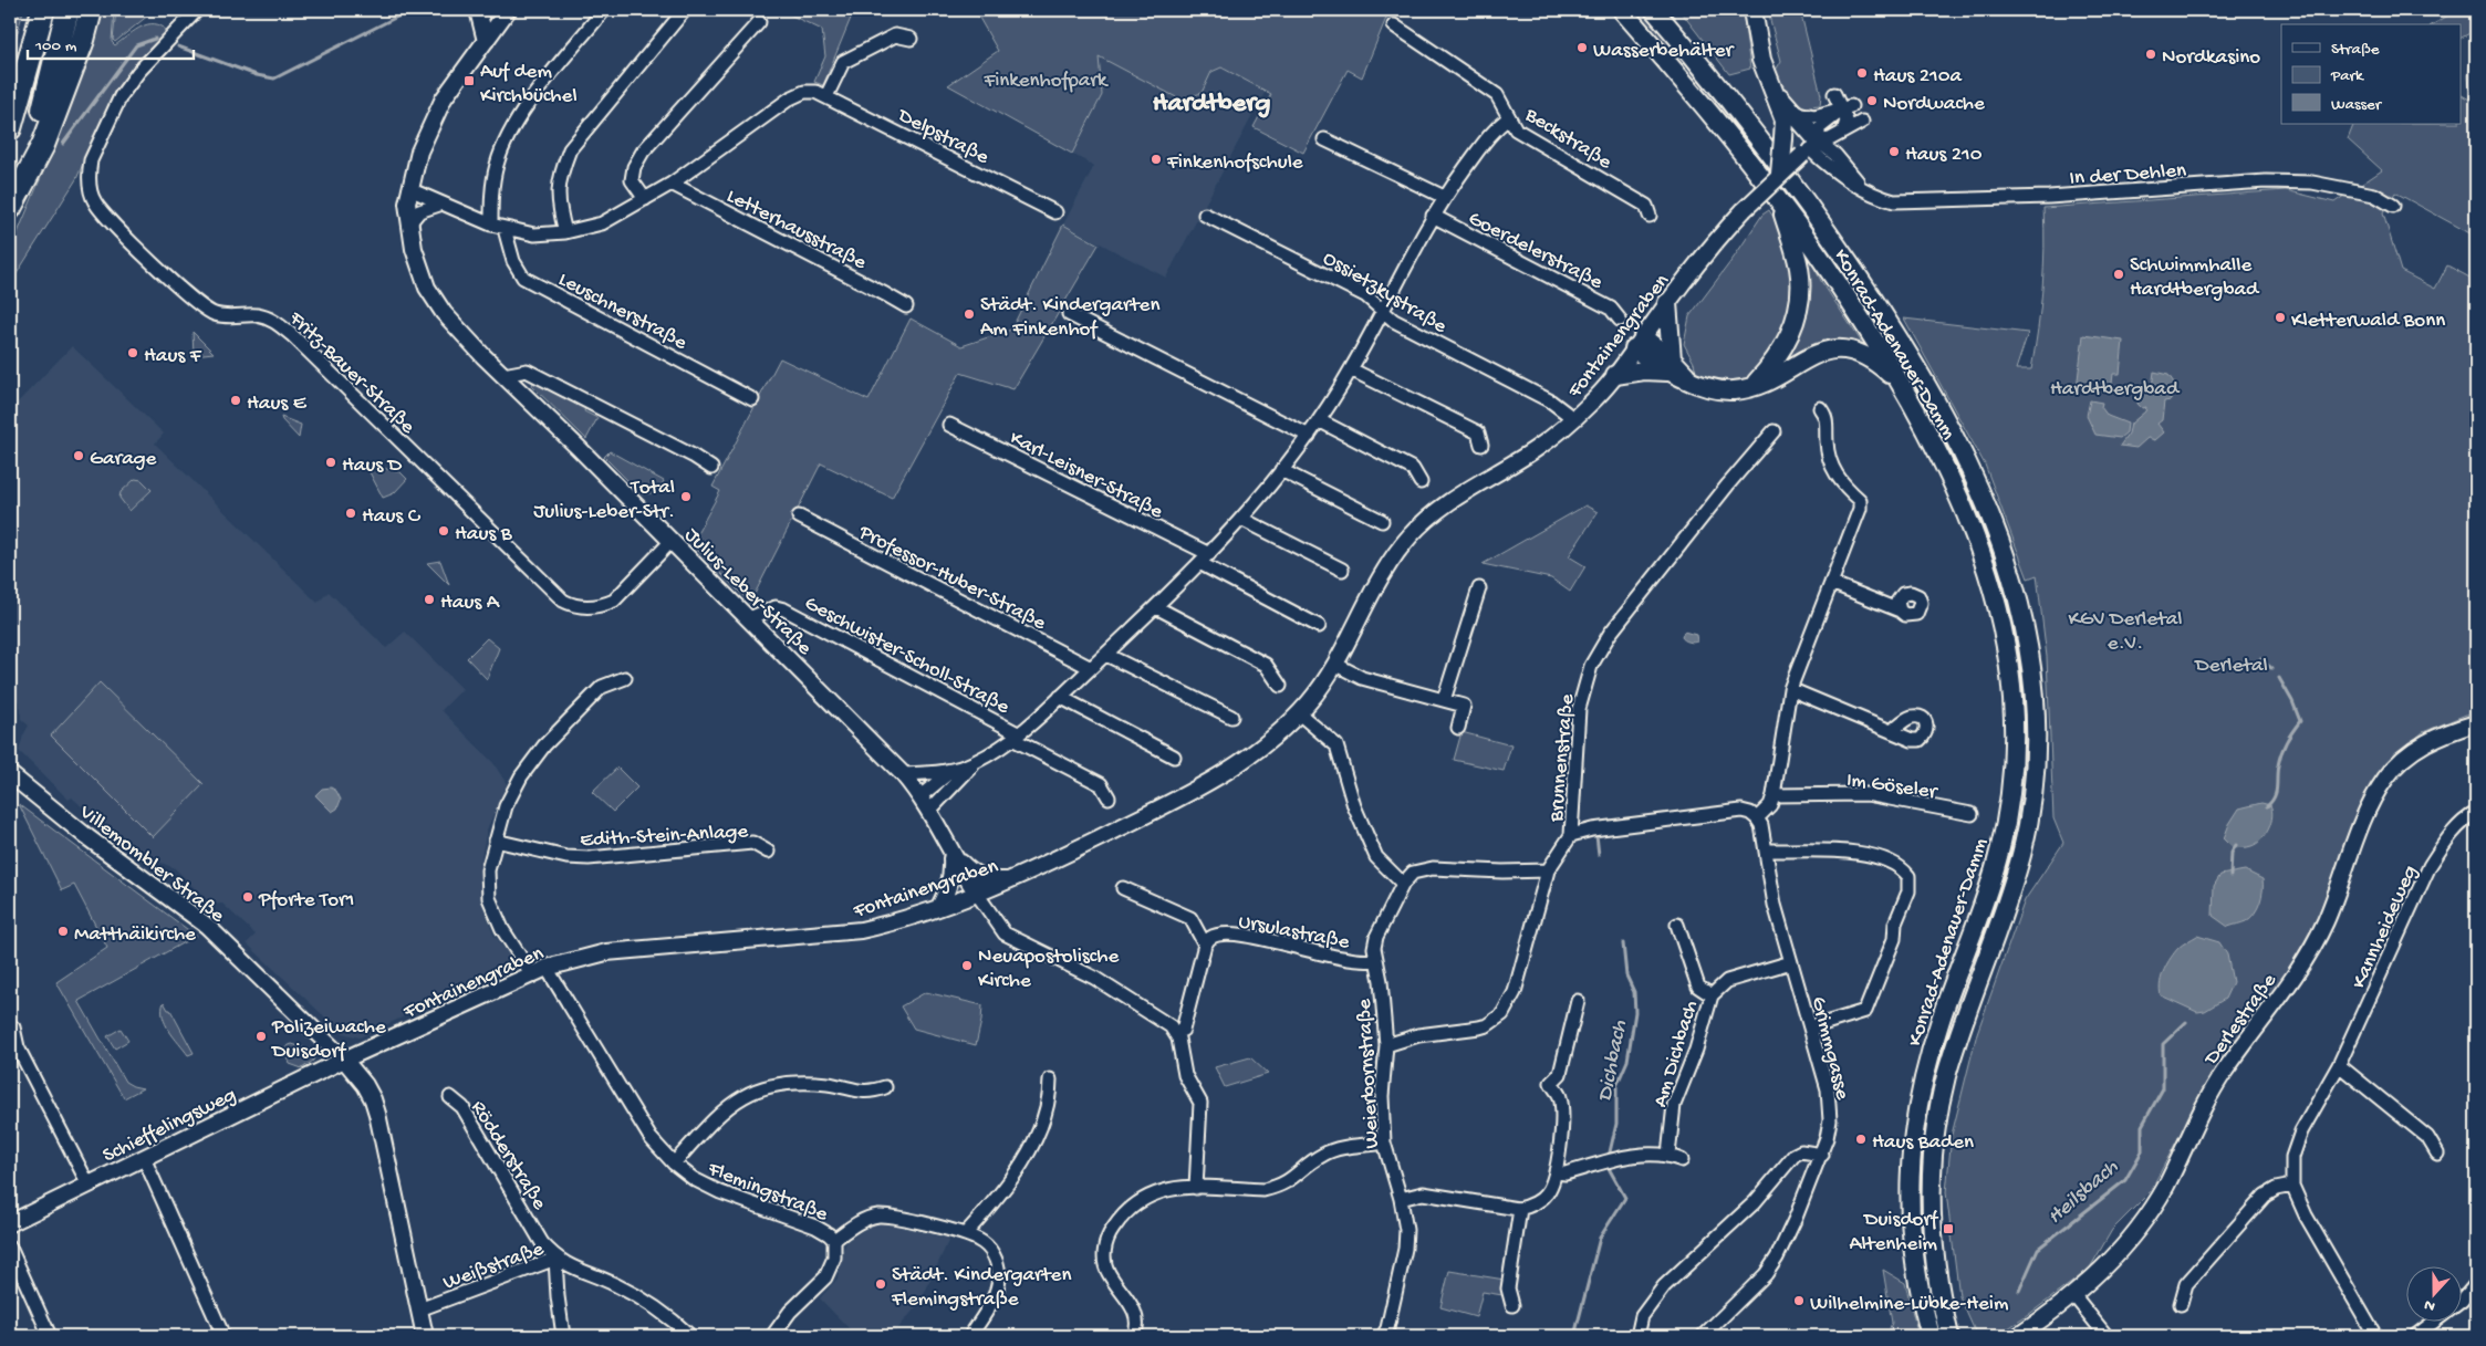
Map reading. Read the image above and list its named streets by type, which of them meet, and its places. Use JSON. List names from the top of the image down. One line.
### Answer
{"streets":{"main road":["Konrad-Adenauer-Damm"],"street":["Delpstraße","Beckstraße","In der Dehlen","Letterhausstraße","Goerdelerstraße","Ossietzkystraße","Leuschnerstraße","Fontainengraben","Fritz-Bauer-Straße","Karl-Leisner-Straße","Professor-Huber-Straße","Julius-Leber-Straße","Geschwister-Scholl-Straße","Brunnenstraße","Im Göseler","Edith-Stein-Anlage","Villemombler Straße","Kannheideweg","Ursulastraße","Derlestraße","Grimmgasse","Am Dichbach","Weierbornstraße","Schieffelingsweg","Rödderstraße","Flemingstraße","Weißstraße"]},"crossings":[["Beckstraße","Goerdelerstraße"],["In der Dehlen","Fontainengraben"],["Goerdelerstraße","Ossietzkystraße"],["Goerdelerstraße","Karl-Leisner-Straße"],["Goerdelerstraße","Professor-Huber-Straße"],["Goerdelerstraße","Julius-Leber-Straße"],["Goerdelerstraße","Geschwister-Scholl-Straße"],["Ossietzkystraße","Fontainengraben"],["Fontainengraben","Julius-Leber-Straße"],["Fontainengraben","Villemombler Straße"],["Fontainengraben","Schieffelingsweg"],["Fontainengraben","Flemingstraße"],["Fritz-Bauer-Straße","Julius-Leber-Straße"],["Julius-Leber-Straße","Geschwister-Scholl-Straße"],["Brunnenstraße","Weierbornstraße"],["Villemombler Straße","Schieffelingsweg"],["Villemombler Straße","Weißstraße"],["Ursulastraße","Weierbornstraße"],["Grimmgasse","Am Dichbach"],["Rödderstraße","Weißstraße"]],"districts":["Hardtberg"],"water":["Dichbach","Heilsbach"],"parks":["Finkenhofpark","Hardtbergbad","KGV Derletal e.V.","Derletal"],"places":{"other":["Wasserbehälter","Nordkasino","Haus 210a","Nordwache","Haus 210","Finkenhofschule","Schwimmhalle Hardtbergbad","Städt. Kindergarten Am Finkenhof","Kletterwald Bonn","Haus F","Haus E","Garage","Haus D","Total Julius-Leber-Str.","Haus C","Haus B","Haus A","Pforte Tor1","Matthäikirche","Neuapostolische Kirche","Polizeiwache Duisdorf","Haus Baden","Städt. Kindergarten Flemingstraße","Wilhelmine-Lübke-Heim"],"transit":["Auf dem Kirchbüchel","Duisdorf Altenheim"]},"legend":["Straße","Park","Wasser"],"scale_bar":"100 m","north":"bottom"}
